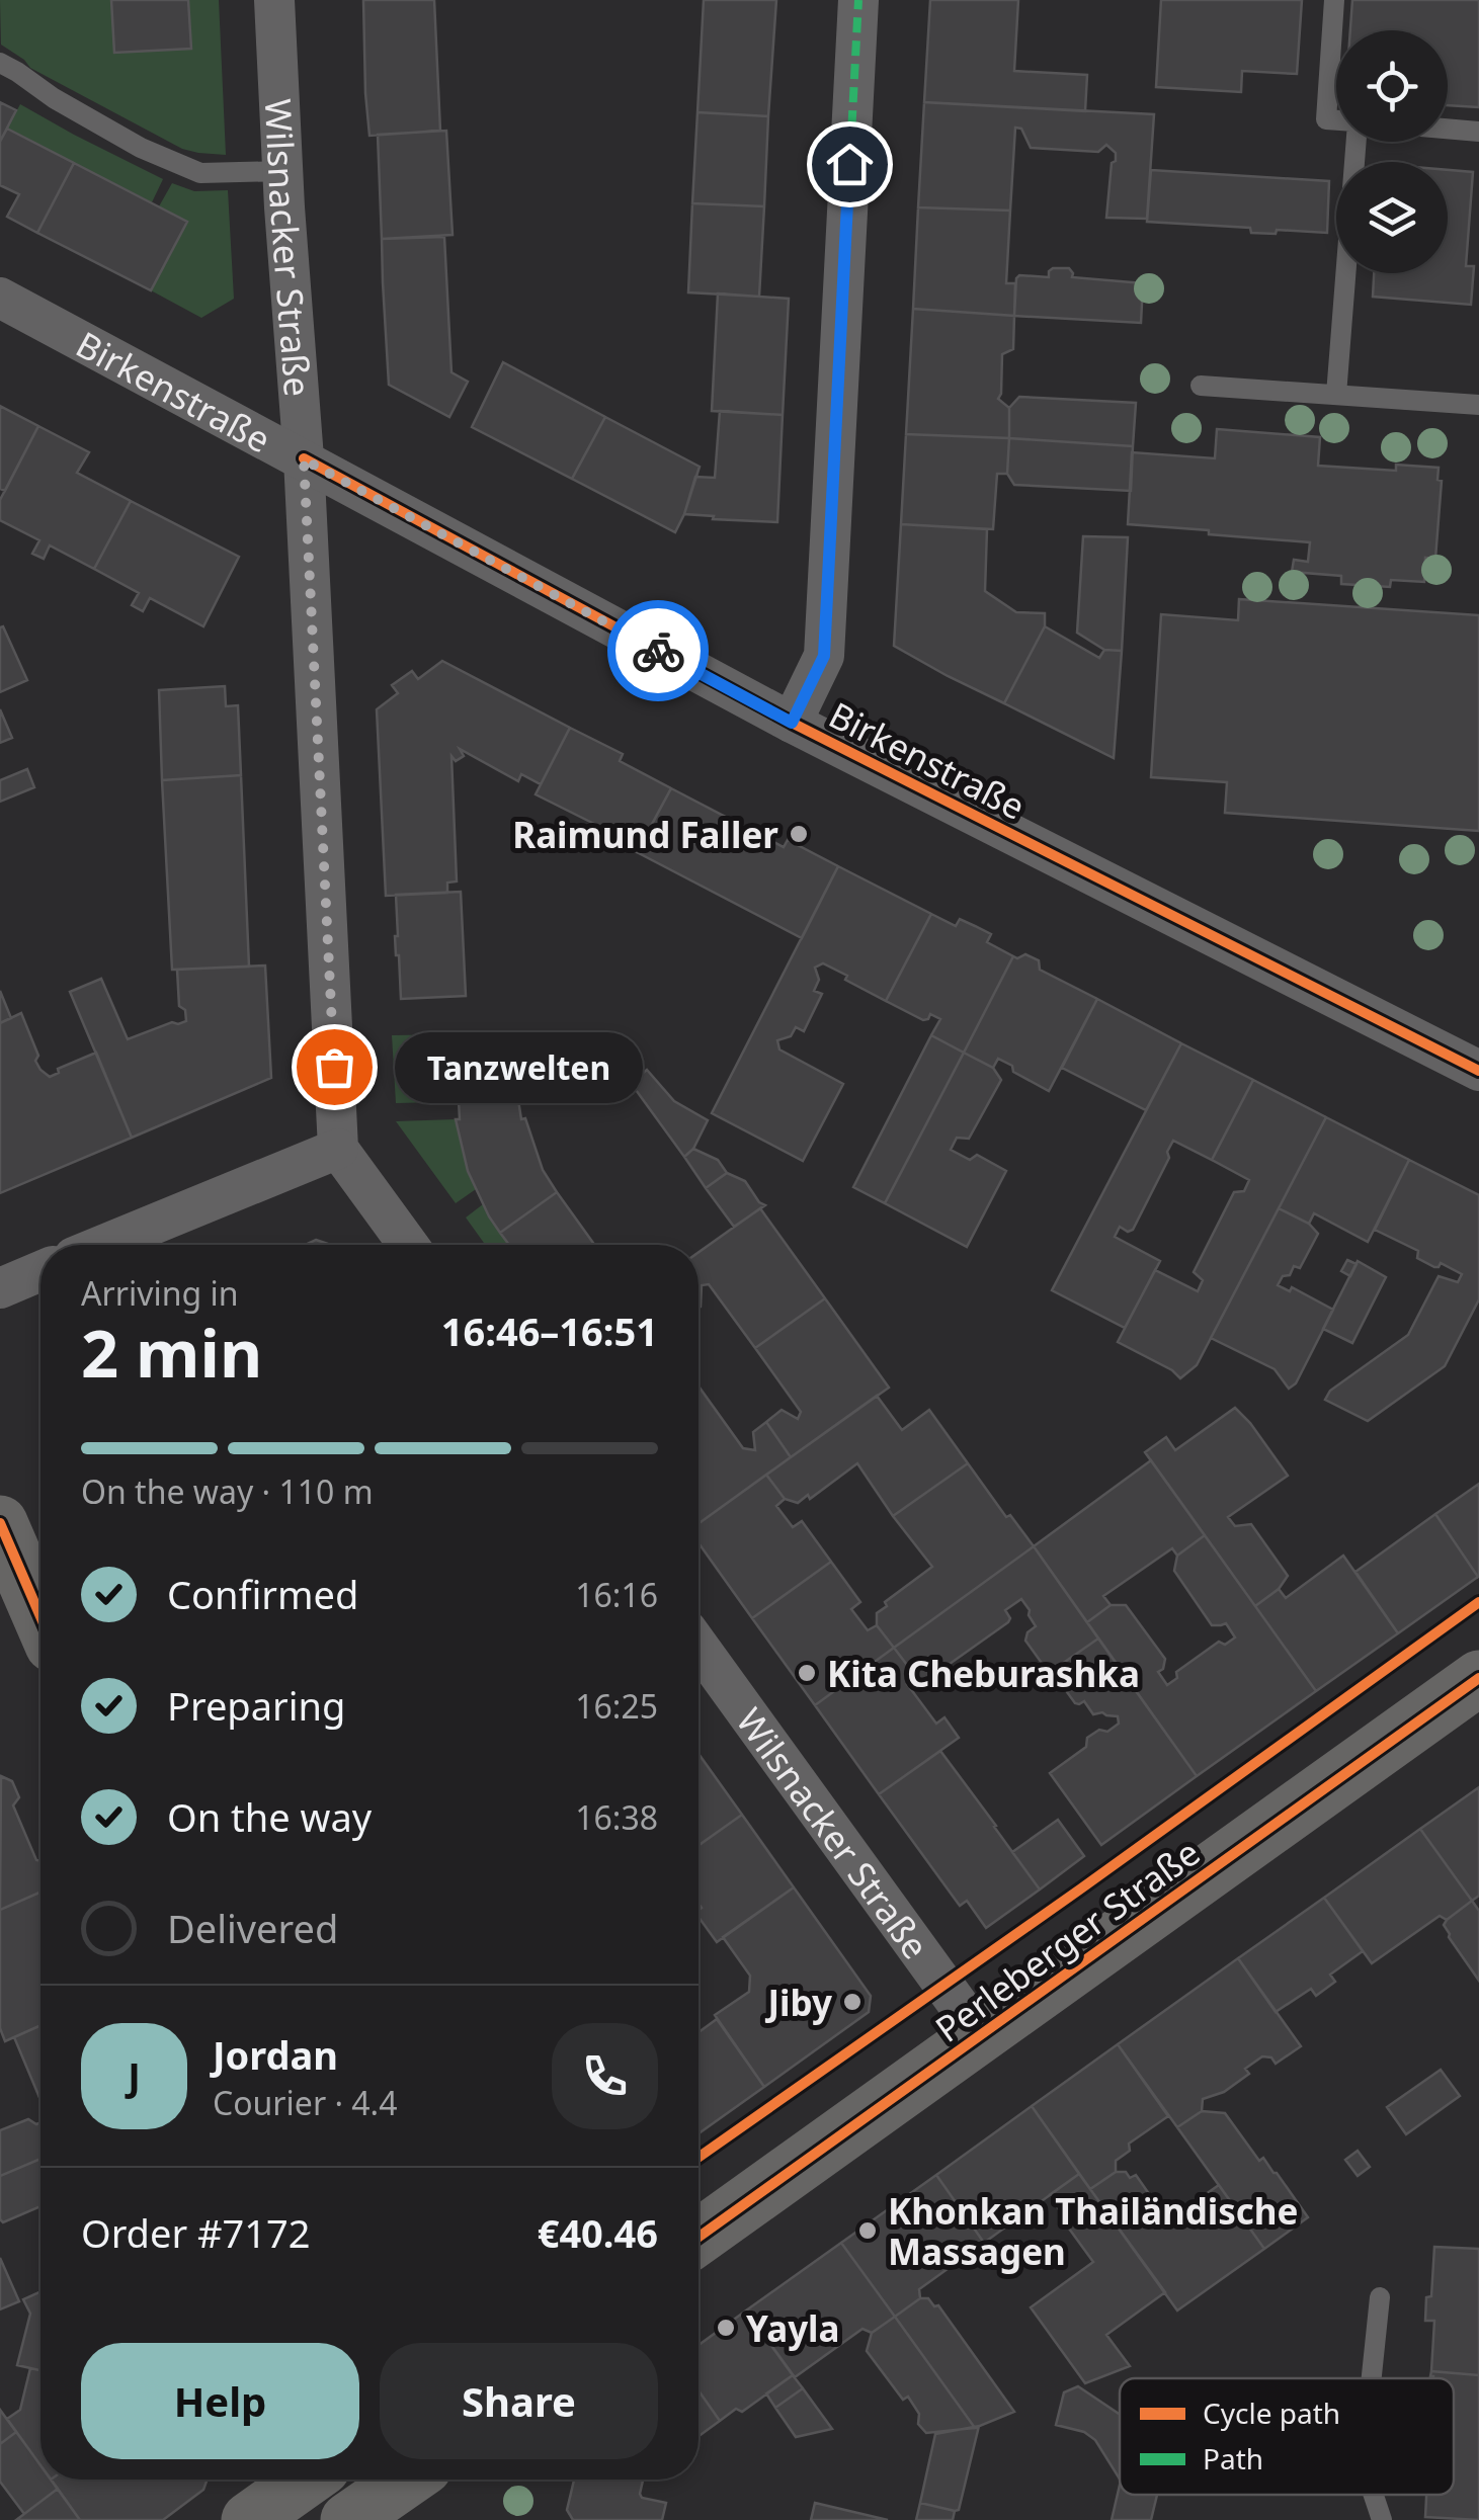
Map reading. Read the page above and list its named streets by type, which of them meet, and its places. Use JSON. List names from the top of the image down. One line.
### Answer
{"streets":{"main road":["Perleberger Straße"],"street":["Wilsnacker Straße","Birkenstraße"]},"crossings":[["Wilsnacker Straße","Birkenstraße"],["Wilsnacker Straße","Perleberger Straße"]],"places":["Raimund Faller","Tanzwelten","Kita Cheburashka","Jiby","Khonkan Thailändische Massagen","Yayla"],"legend":["Cycle path","Path"],"page":{"bubble":"Tanzwelten","heading":["2 min","Arriving in","16:46–16:51"],"panel":["Jordan","Courier · 4.4","Order #7172","€40.46"],"bar":"On the way · 110 m","list":[["Confirmed","16:16"],["Preparing","16:25"],["On the way","16:38"],"Delivered"],"round":"J","buttons":["Help","Share"]}}
